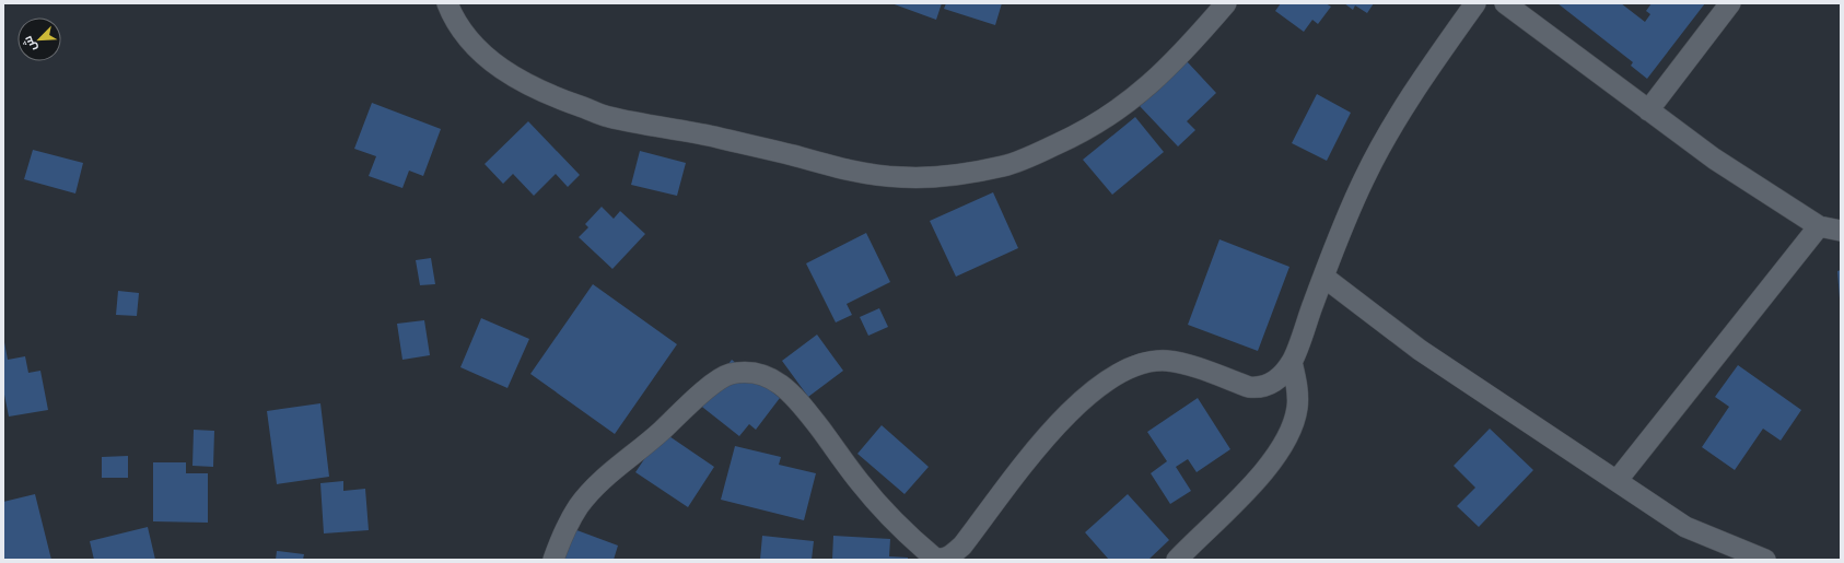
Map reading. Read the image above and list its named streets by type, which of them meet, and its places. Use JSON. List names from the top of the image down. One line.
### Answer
{"north":"bottom left"}
